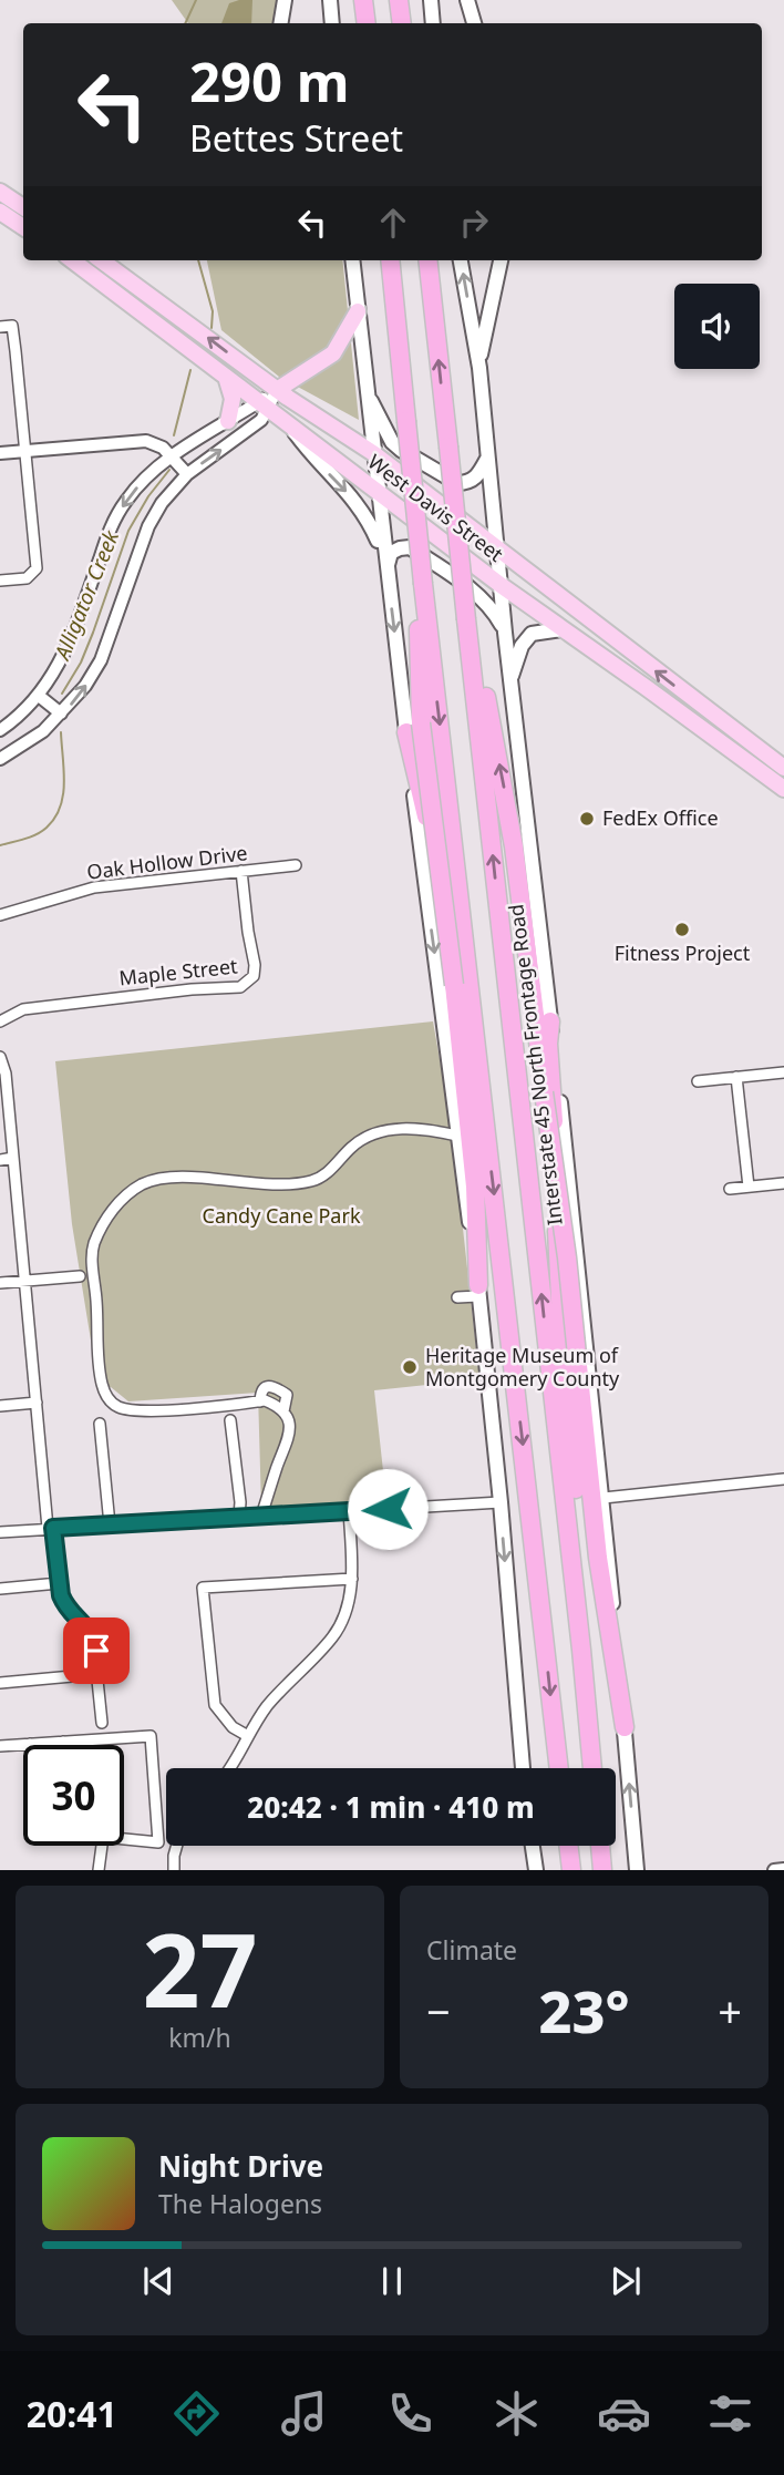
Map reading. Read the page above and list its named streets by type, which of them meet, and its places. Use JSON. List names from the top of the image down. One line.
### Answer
{"streets":{"main road":["West Davis Street","Interstate 45 North Frontage Road"],"street":["Oak Hollow Drive","Maple Street"]},"crossings":[["West Davis Street","Interstate 45 North Frontage Road"],["Oak Hollow Drive","Maple Street"]],"water":["Alligator Creek"],"parks":["Candy Cane Park"],"places":["FedEx Office","Fitness Project","Heritage Museum of Montgomery County"],"page":{"turn":["290 m","Bettes Street"],"limit":"30","trip":"20:42 · 1 min · 410 m","tile":[["27","km/h"],"Climate"],"heat":["−","23°","+"],"song":["Night Drive","The Halogens"],"tabs":"20:41"}}
